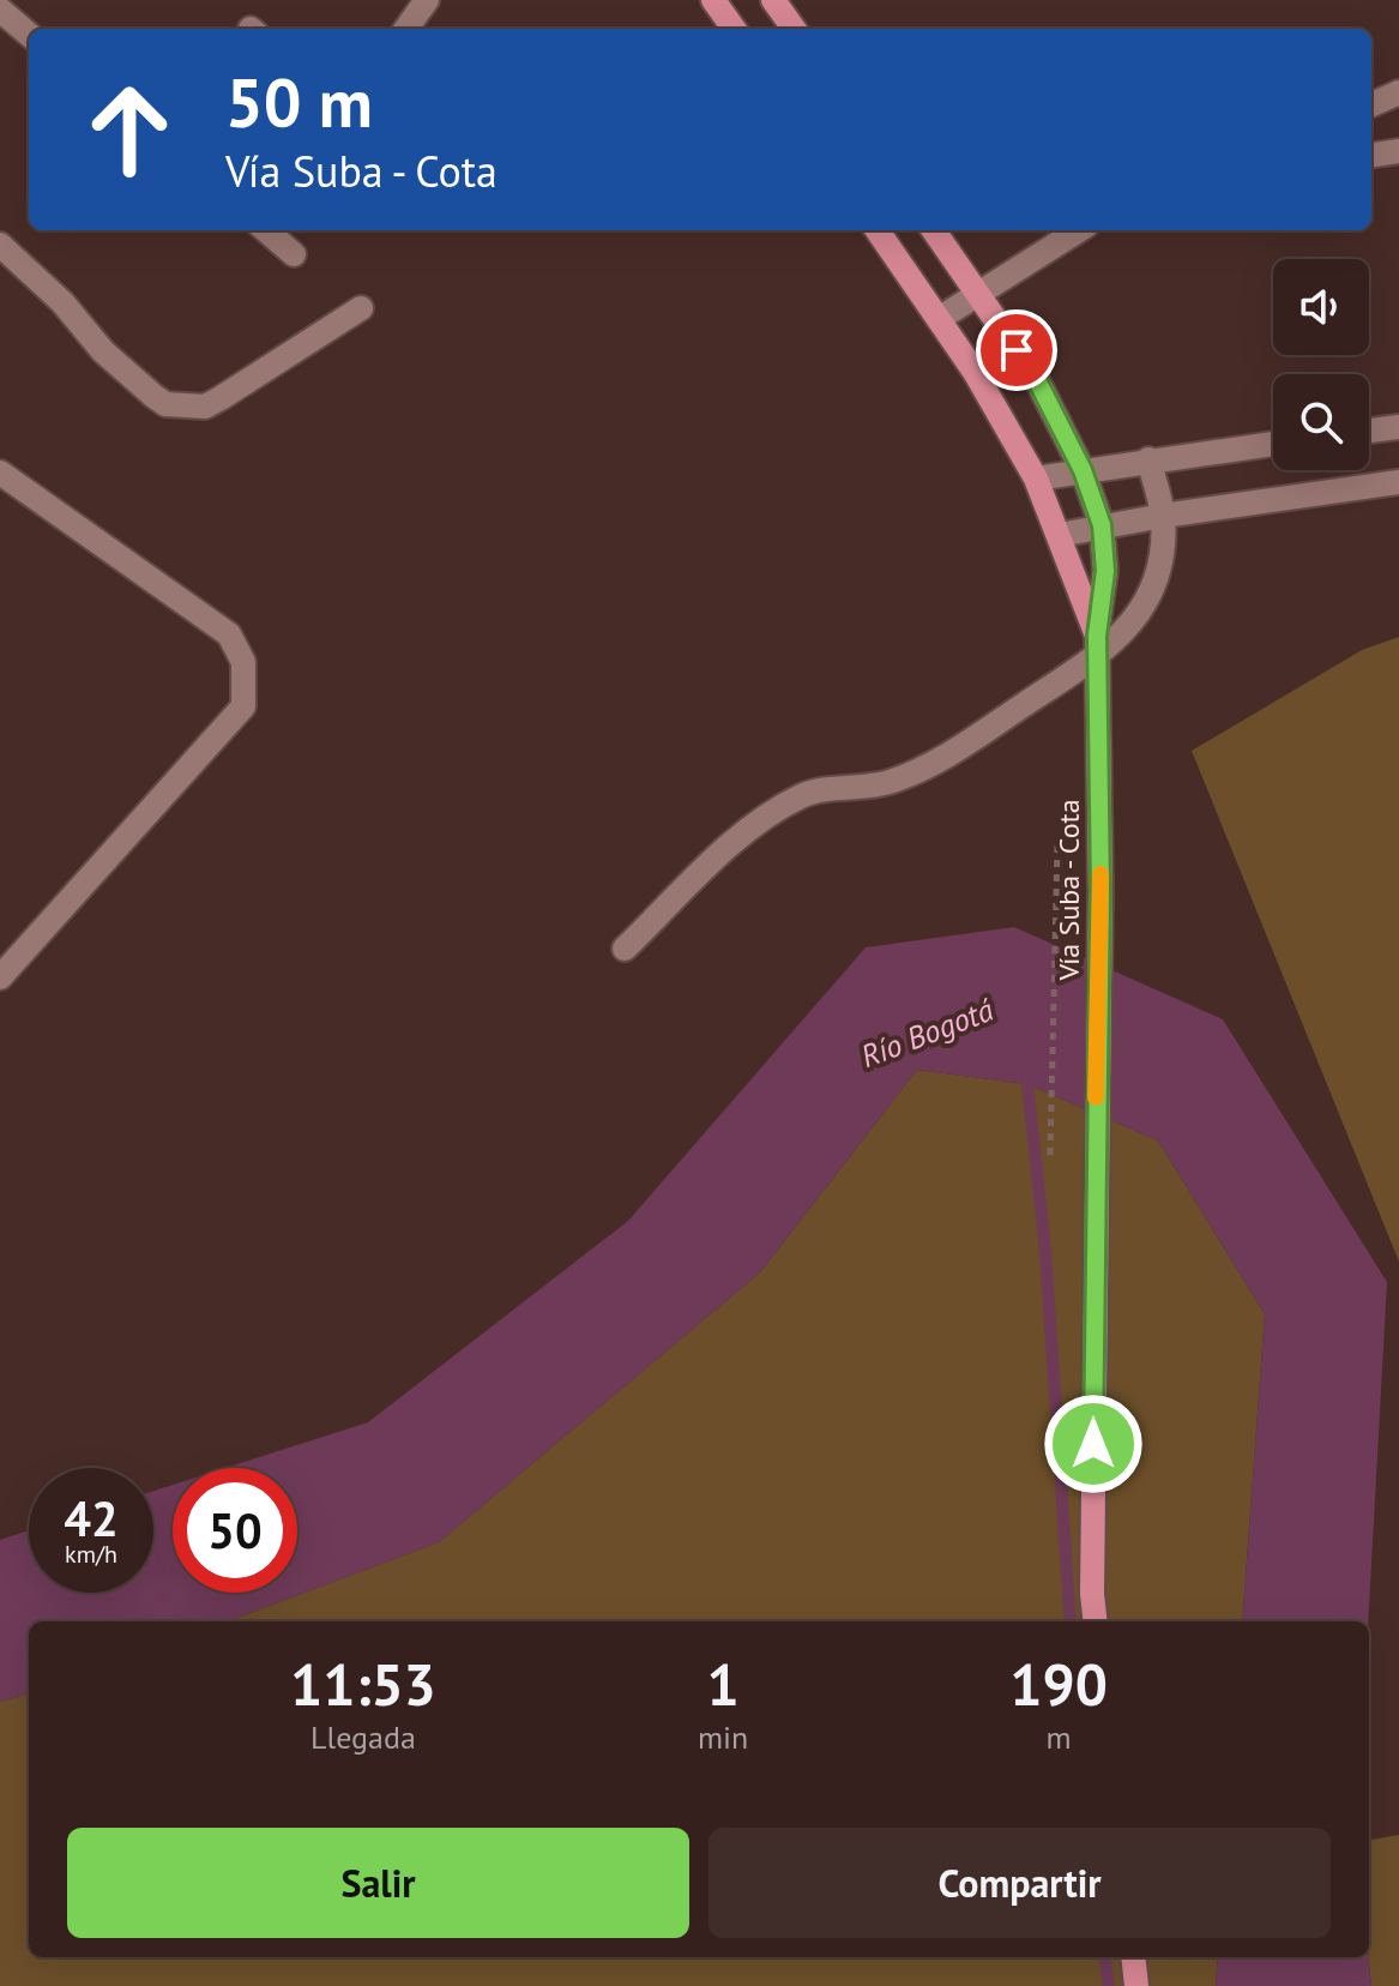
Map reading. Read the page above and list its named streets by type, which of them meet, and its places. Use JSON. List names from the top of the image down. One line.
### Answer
{"streets":{"main road":["Vía Suba - Cota"]},"water":["Río Bogotá"],"page":{"turn":["50 m","Vía Suba - Cota"],"speed":"42 km/h","limit":"50","eta":["11:53","Llegada","1","min","190","m"],"buttons":["Salir","Compartir"]}}
